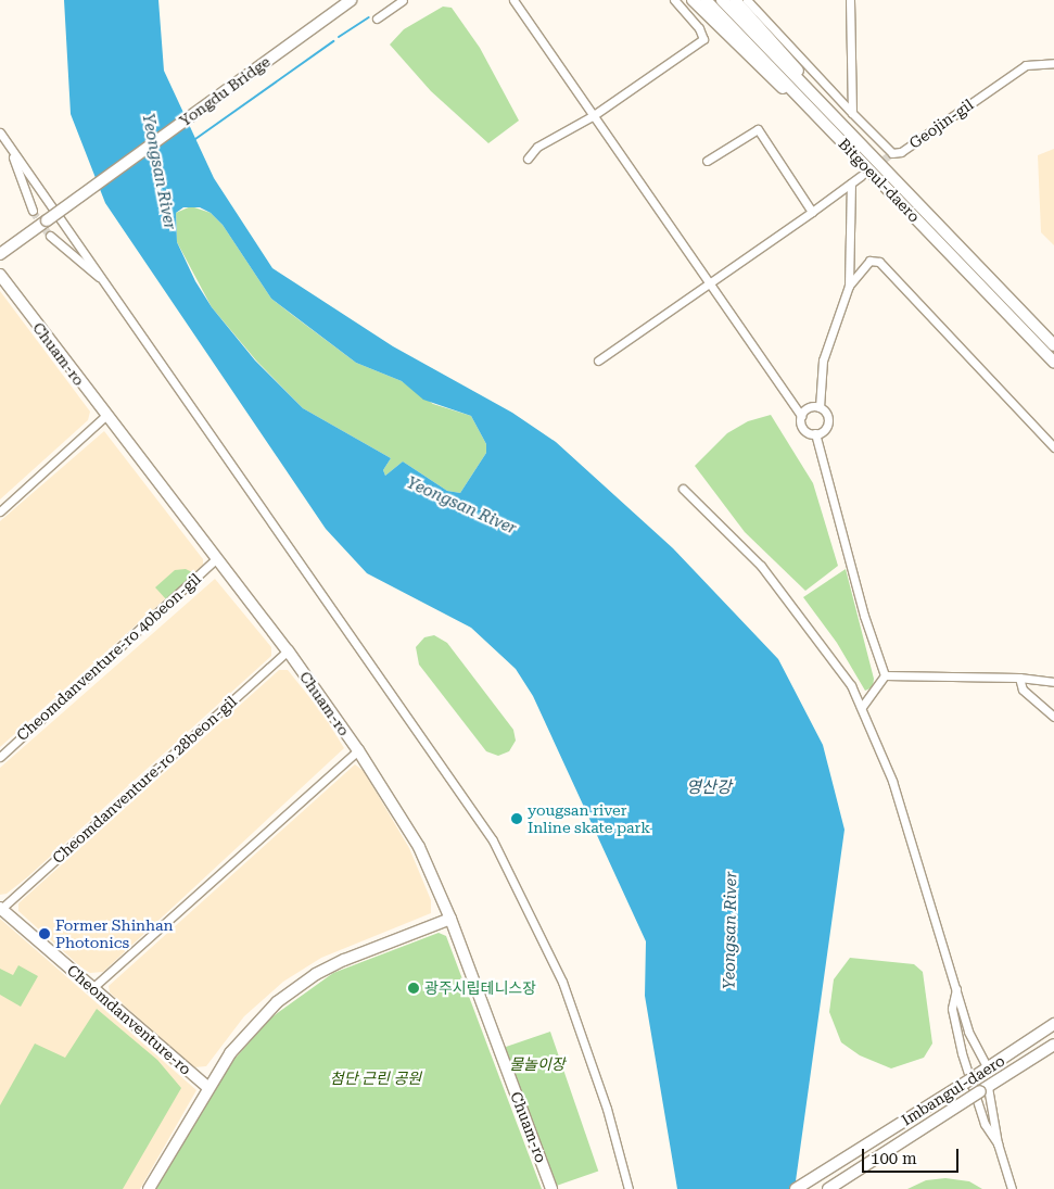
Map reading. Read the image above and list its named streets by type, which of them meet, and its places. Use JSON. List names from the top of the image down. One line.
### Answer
{"streets":{"street":["Yongdu Bridge","Geojin-gil","Bitgoeul-daero","Chuam-ro","Cheomdanventure-ro 40beon-gil","Cheomdanventure-ro 28beon-gil","Cheomdanventure-ro","Imbangul-daero"]},"crossings":[["Chuam-ro","Cheomdanventure-ro 40beon-gil"],["Chuam-ro","Cheomdanventure-ro 28beon-gil"],["Cheomdanventure-ro 28beon-gil","Cheomdanventure-ro"]],"water":["Yeongsan River","영산강"],"parks":["물놀이장","첨단 근린 공원"],"places":["yougsan river Inline skate park","Former Shinhan Photonics","광주시립테니스장"],"scale_bar":"100 m"}
